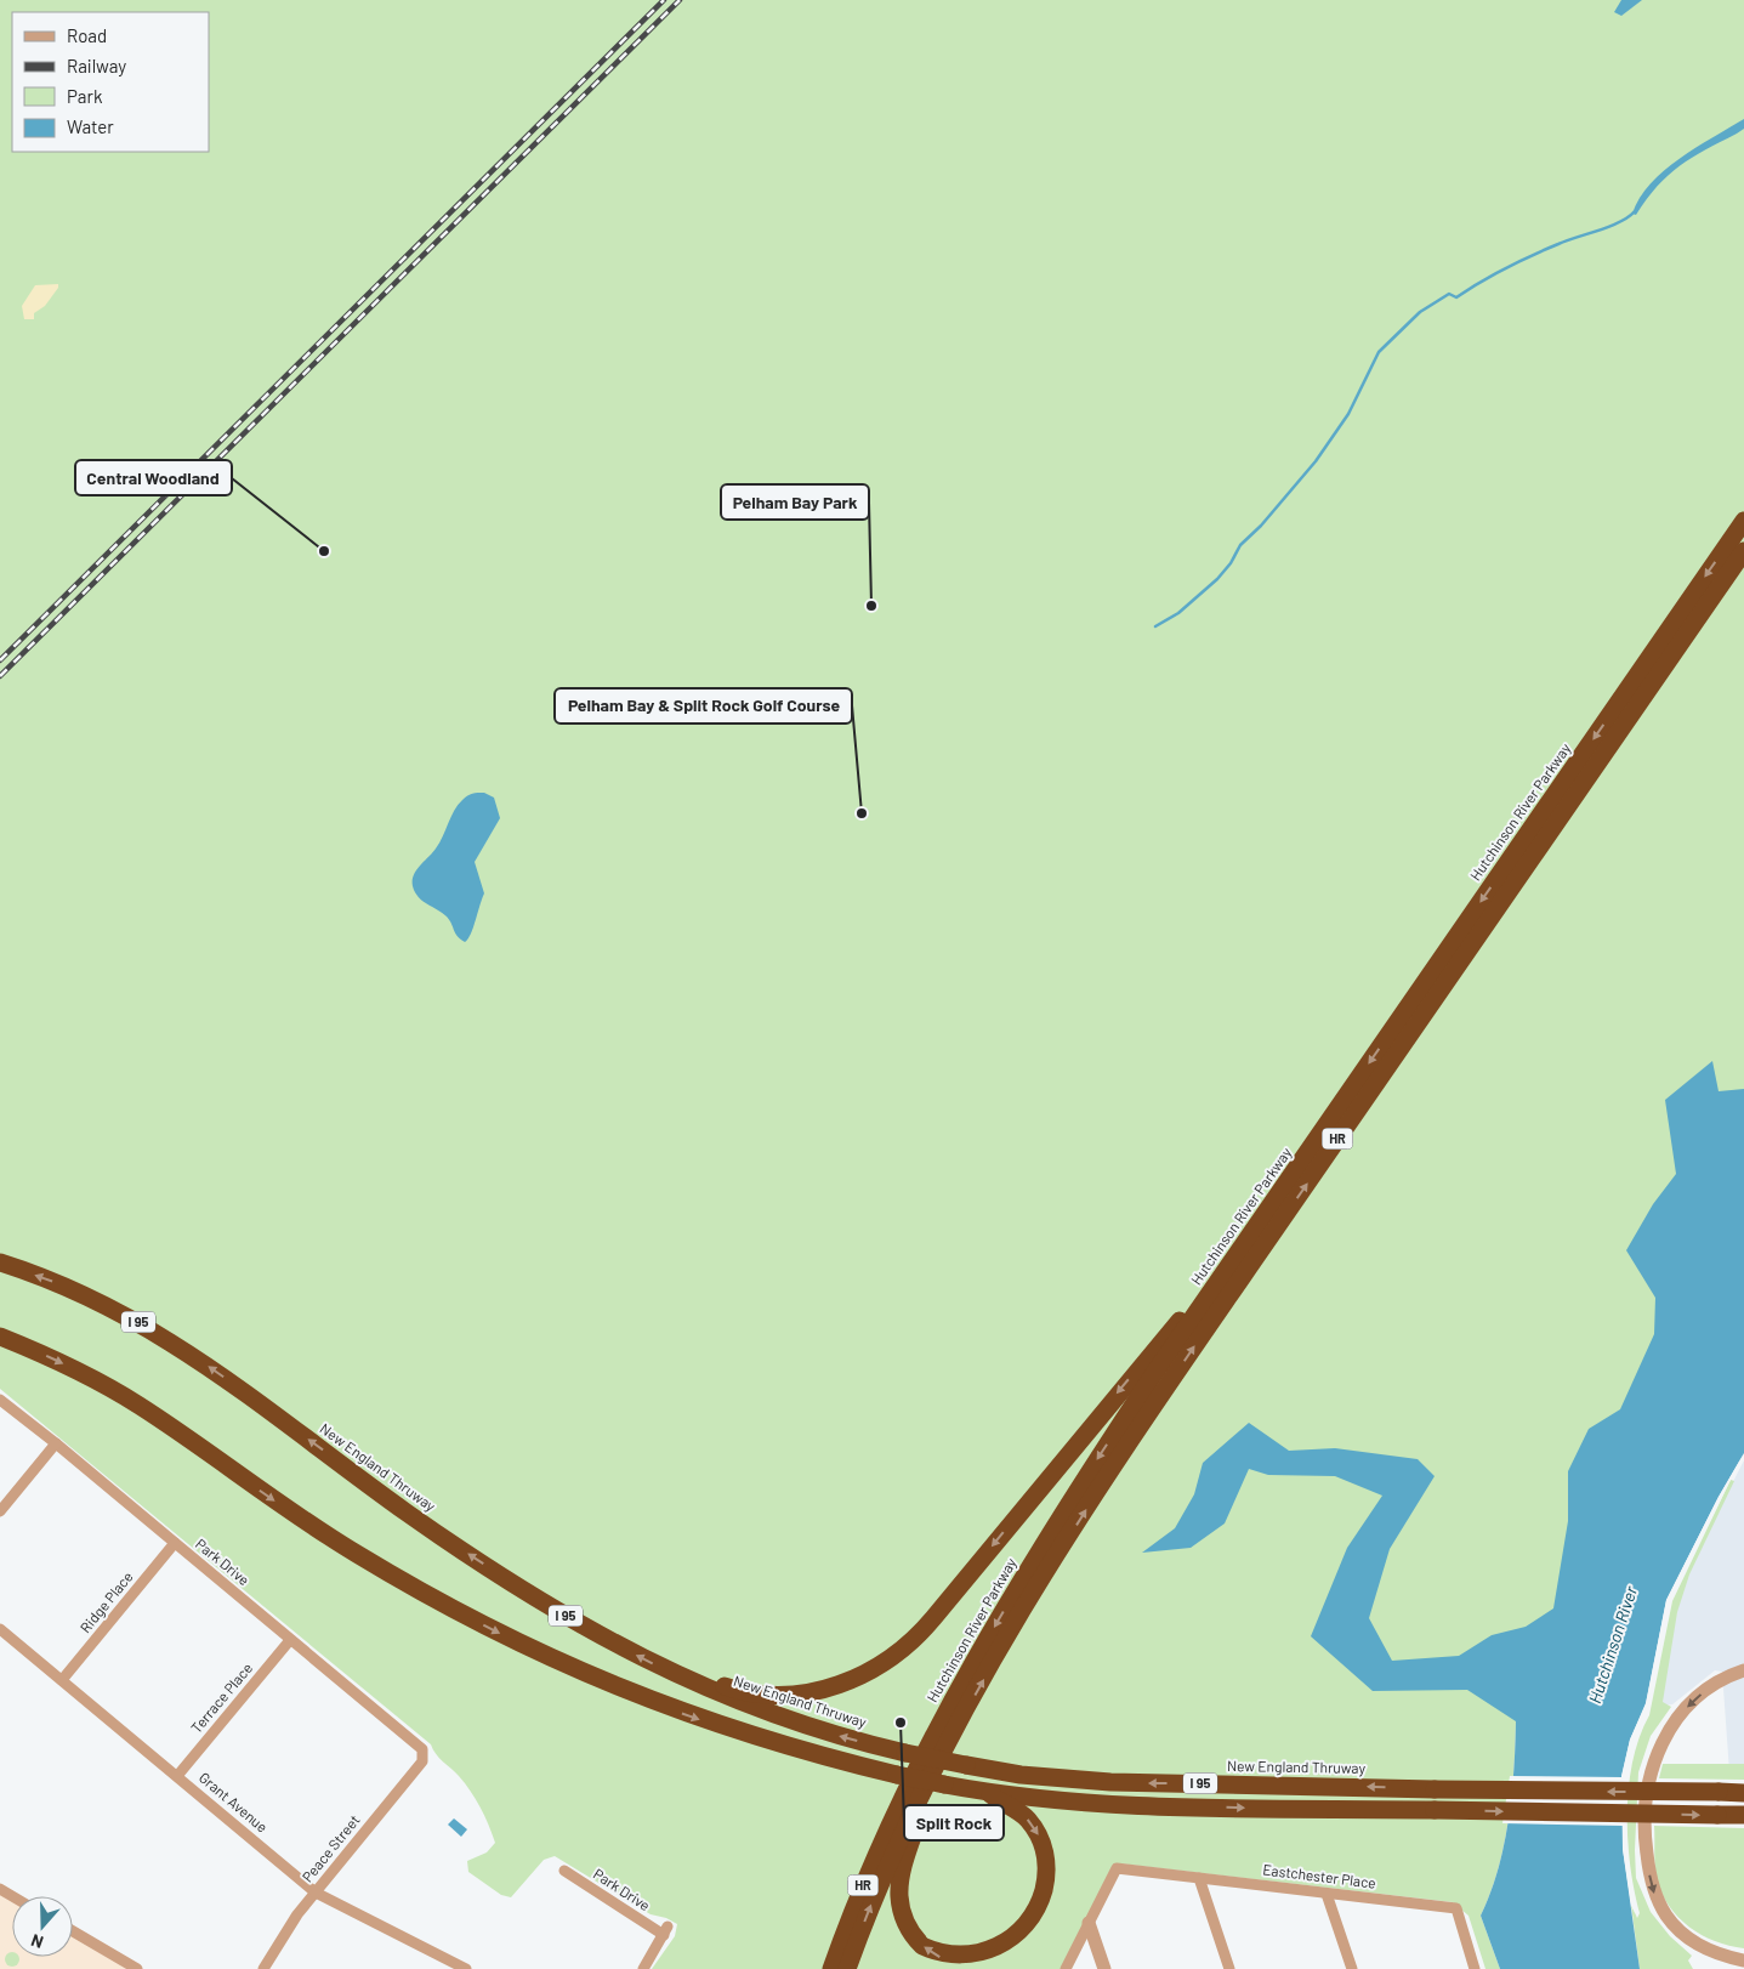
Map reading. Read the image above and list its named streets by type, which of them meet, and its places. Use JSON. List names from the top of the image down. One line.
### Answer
{"streets":{"highway":["Hutchinson River Parkway","HR","I 95","New England Thruway"],"street":["Park Drive","Ridge Place","Terrace Place","Grant Avenue","Peace Street","Eastchester Place"]},"crossings":[["Park Drive","Ridge Place"],["Park Drive","Terrace Place"],["Park Drive","Peace Street"],["Ridge Place","Grant Avenue"],["Terrace Place","Grant Avenue"],["Grant Avenue","Peace Street"]],"water":["Hutchinson River"],"places":["Central Woodland","Pelham Bay Park","Pelham Bay & Split Rock Golf Course","Split Rock"],"legend":["Road","Railway","Park","Water"],"north":"bottom"}
